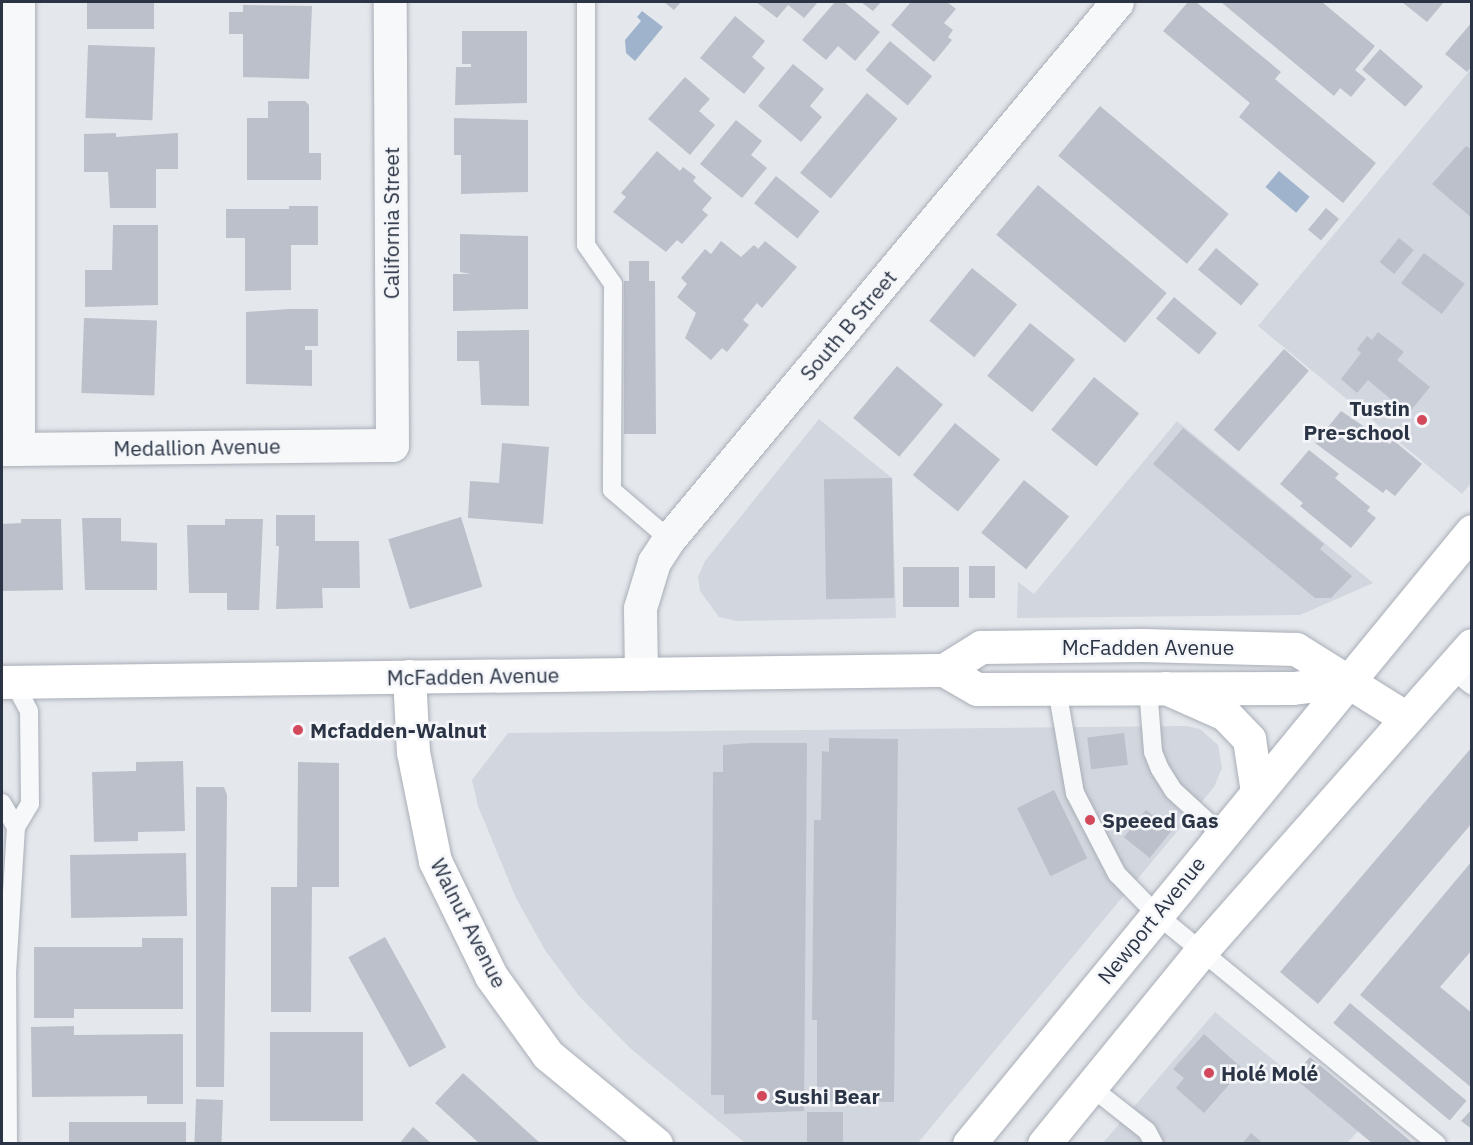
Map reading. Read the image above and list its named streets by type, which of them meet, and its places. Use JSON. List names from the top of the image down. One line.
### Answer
{"streets":{"main road":["McFadden Avenue","Newport Avenue","Walnut Avenue"],"street":["California Street","South B Street","Medallion Avenue"]},"crossings":[["California Street","Medallion Avenue"],["South B Street","McFadden Avenue"],["McFadden Avenue","Newport Avenue"],["McFadden Avenue","Walnut Avenue"]],"places":["Tustin Pre-school","Mcfadden-Walnut","Speeed Gas","Holé Molé","Sushi Bear"]}
